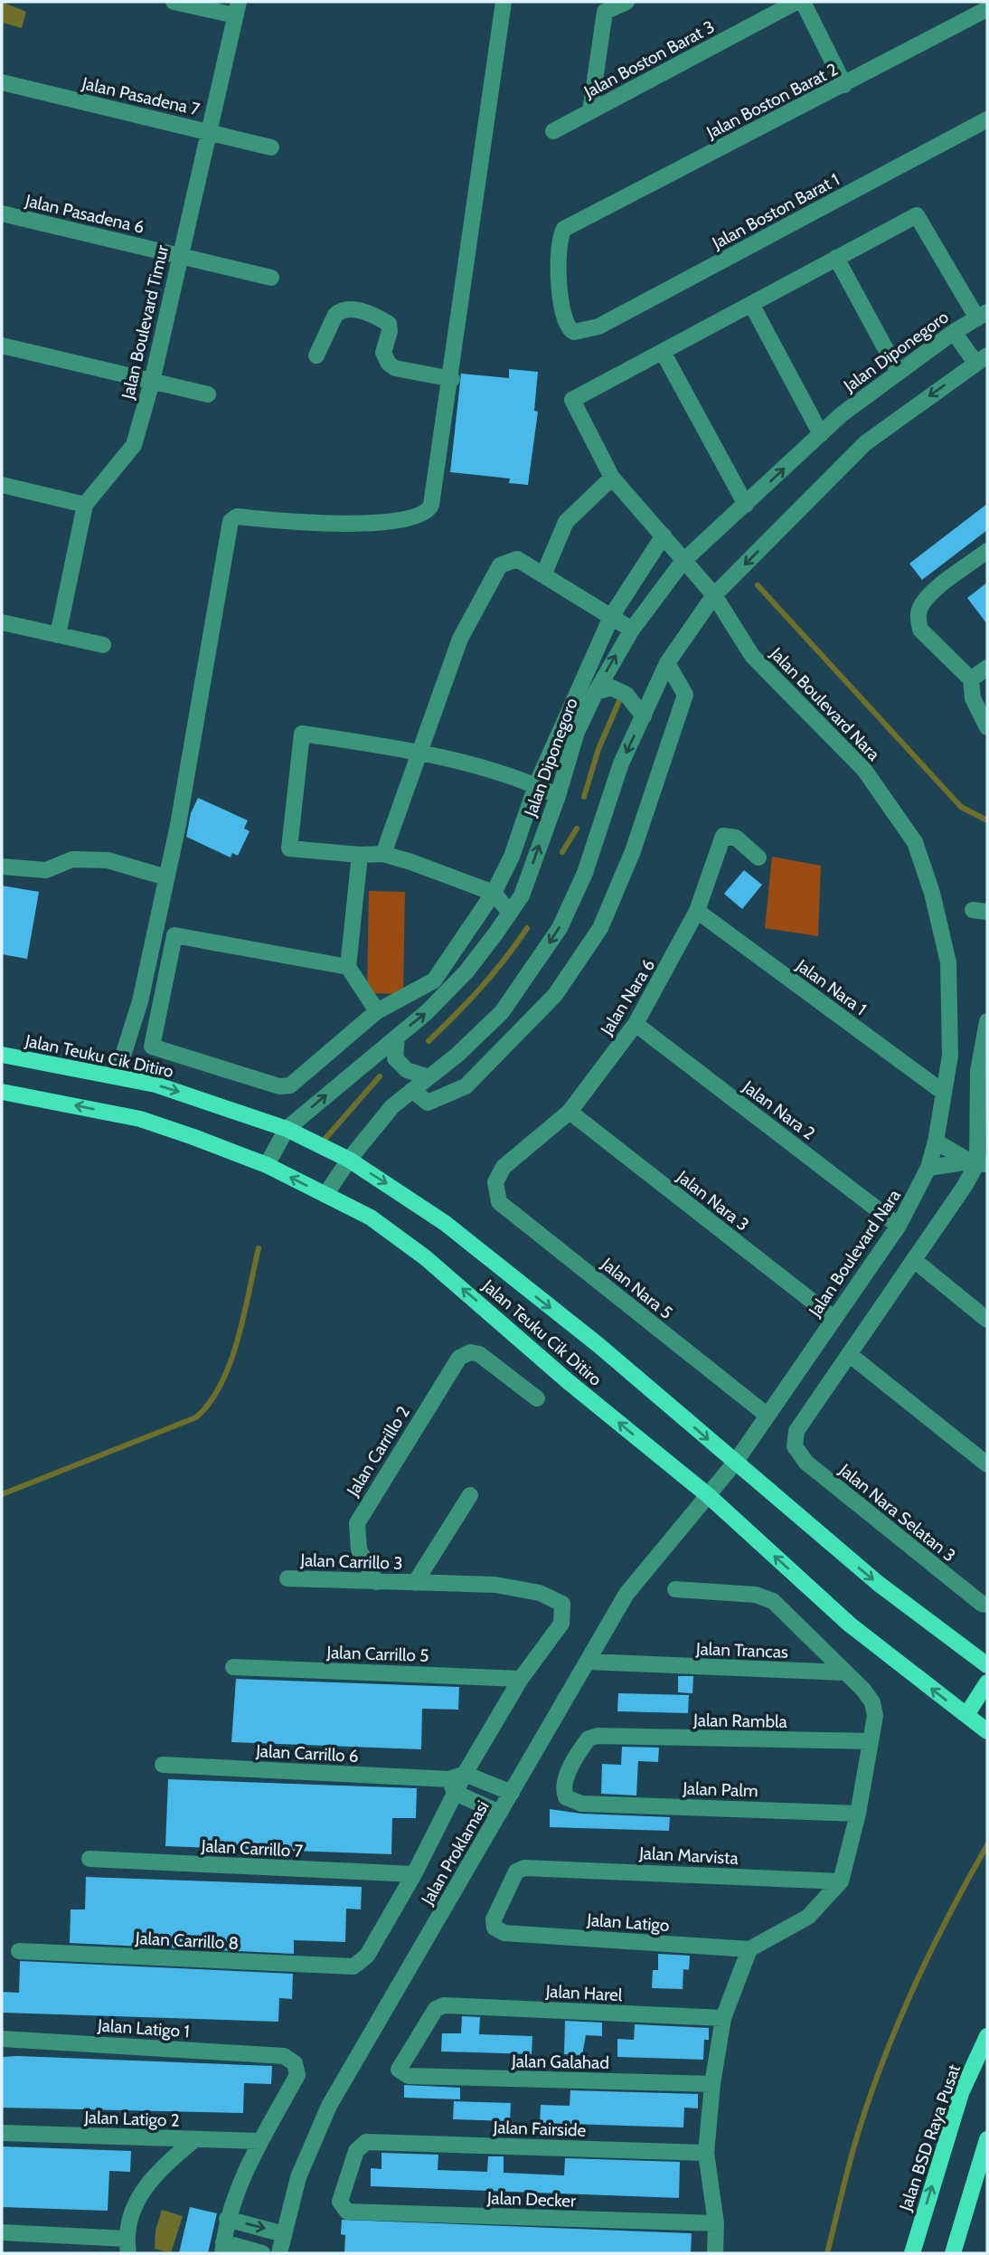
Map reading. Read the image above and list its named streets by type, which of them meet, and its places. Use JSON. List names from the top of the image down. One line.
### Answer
{"streets":{"main road":["Jalan Teuku Cik Ditiro","Jalan BSD Raya Pusat"],"street":["Jalan Boston Barat 3","Jalan Pasadena 7","Jalan Boston Barat 2","Jalan Boston Barat 1","Jalan Pasadena 6","Jalan Boulevard Timur","Jalan Diponegoro","Jalan Boulevard Nara","Jalan Nara 1","Jalan Nara 6","Jalan Nara 2","Jalan Nara 3","Jalan Nara 5","Jalan Carrillo 2","Jalan Nara Selatan 3","Jalan Carrillo 3","Jalan Trancas","Jalan Carrillo 5","Jalan Rambla","Jalan Carrillo 6","Jalan Palm","Jalan Carrillo 7","Jalan Proklamasi","Jalan Marvista","Jalan Latigo","Jalan Carrillo 8","Jalan Harel","Jalan Latigo 1","Jalan Galahad","Jalan Latigo 2","Jalan Fairside","Jalan Decker"]},"crossings":[["Jalan Pasadena 7","Jalan Boulevard Timur"],["Jalan Boston Barat 2","Jalan Boston Barat 1"],["Jalan Pasadena 6","Jalan Boulevard Timur"],["Jalan Diponegoro","Jalan Boulevard Nara"],["Jalan Diponegoro","Jalan Teuku Cik Ditiro"],["Jalan Boulevard Nara","Jalan Nara 1"],["Jalan Boulevard Nara","Jalan Teuku Cik Ditiro"],["Jalan Boulevard Nara","Jalan Nara 2"],["Jalan Boulevard Nara","Jalan Nara 3"],["Jalan Boulevard Nara","Jalan Nara 5"],["Jalan Boulevard Nara","Jalan Proklamasi"],["Jalan Nara 1","Jalan Nara 6"],["Jalan Nara 6","Jalan Nara 2"],["Jalan Nara 6","Jalan Nara 3"],["Jalan Nara 6","Jalan Nara 5"],["Jalan Teuku Cik Ditiro","Jalan Proklamasi"],["Jalan Carrillo 2","Jalan Carrillo 3"],["Jalan Carrillo 3","Jalan Carrillo 5"],["Jalan Trancas","Jalan Proklamasi"],["Jalan Rambla","Jalan Palm"],["Jalan Carrillo 7","Jalan Carrillo 8"],["Jalan Marvista","Jalan Latigo"],["Jalan Harel","Jalan Galahad"],["Jalan Latigo 1","Jalan Latigo 2"],["Jalan Fairside","Jalan Decker"]]}
